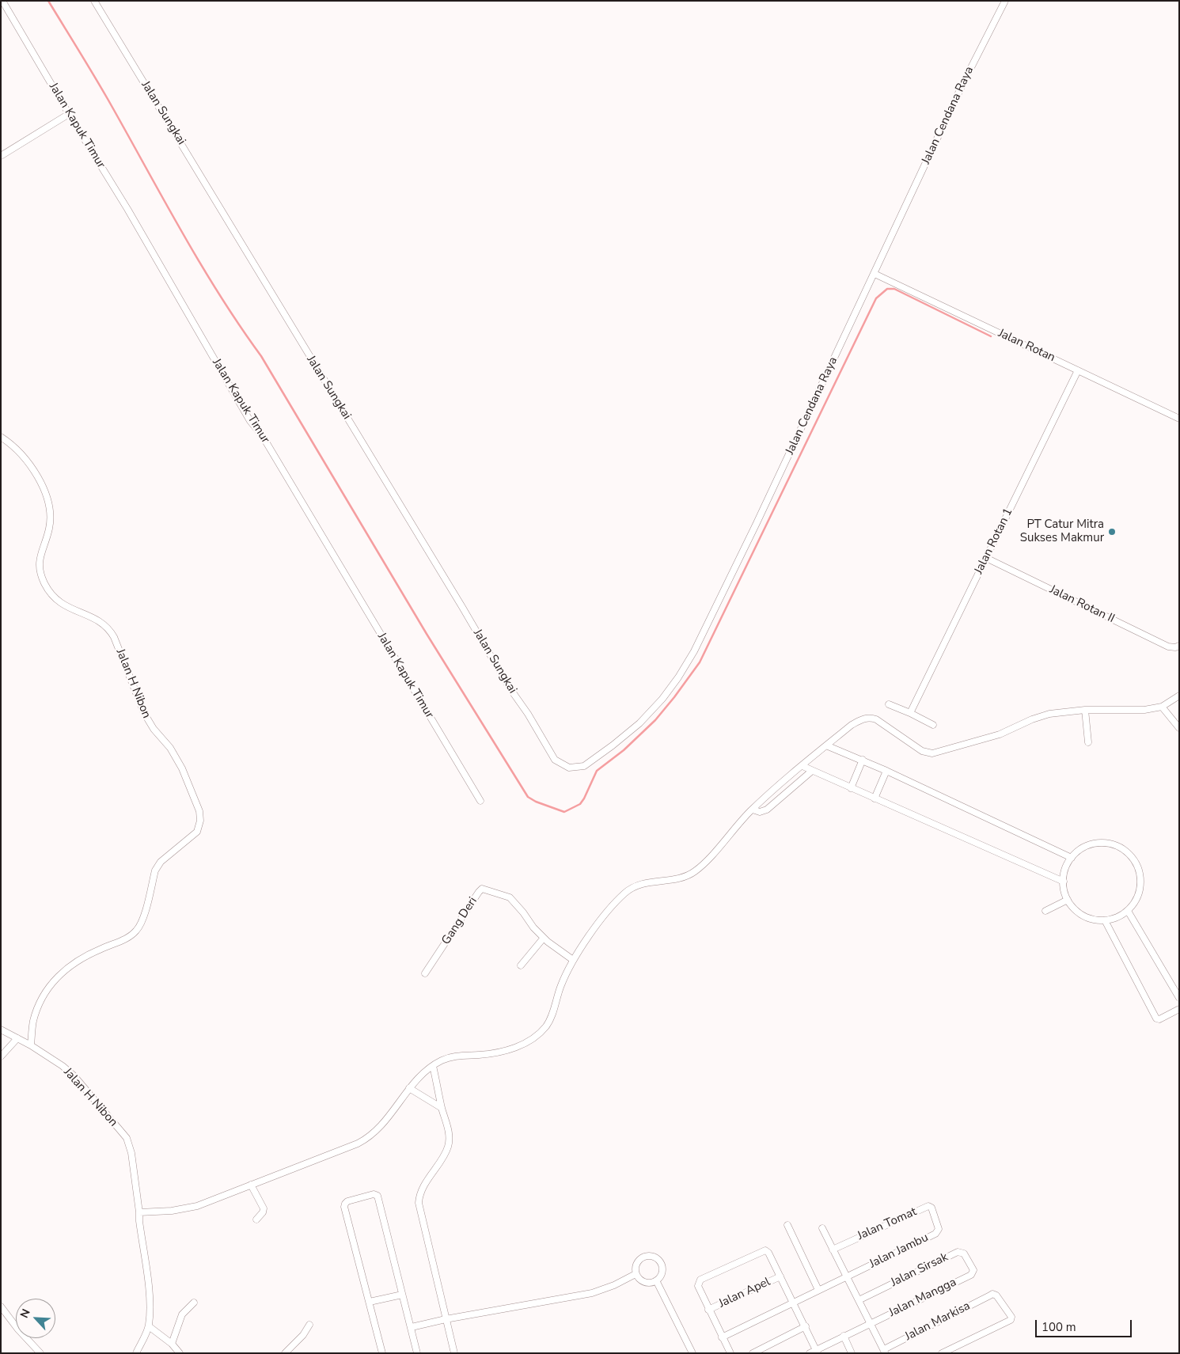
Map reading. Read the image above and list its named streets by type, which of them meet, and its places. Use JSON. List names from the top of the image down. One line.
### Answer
{"streets":{"street":["Jalan Sungkai","Jalan Cendana Raya","Jalan Kapuk Timur","Jalan Rotan","Jalan Rotan 1","Jalan Rotan II","Jalan H Nibon","Gang Deri","Jalan Tomat","Jalan Jambu","Jalan Sirsak","Jalan Apel","Jalan Mangga","Jalan Markisa"]},"crossings":[["Jalan Sungkai","Jalan Cendana Raya"],["Jalan Cendana Raya","Jalan Rotan"],["Jalan Rotan","Jalan Rotan 1"],["Jalan Rotan 1","Jalan Rotan II"],["Jalan Tomat","Jalan Jambu"],["Jalan Sirsak","Jalan Mangga"]],"places":["PT Catur Mitra Sukses Makmur"],"scale_bar":"100 m","north":"top left"}
